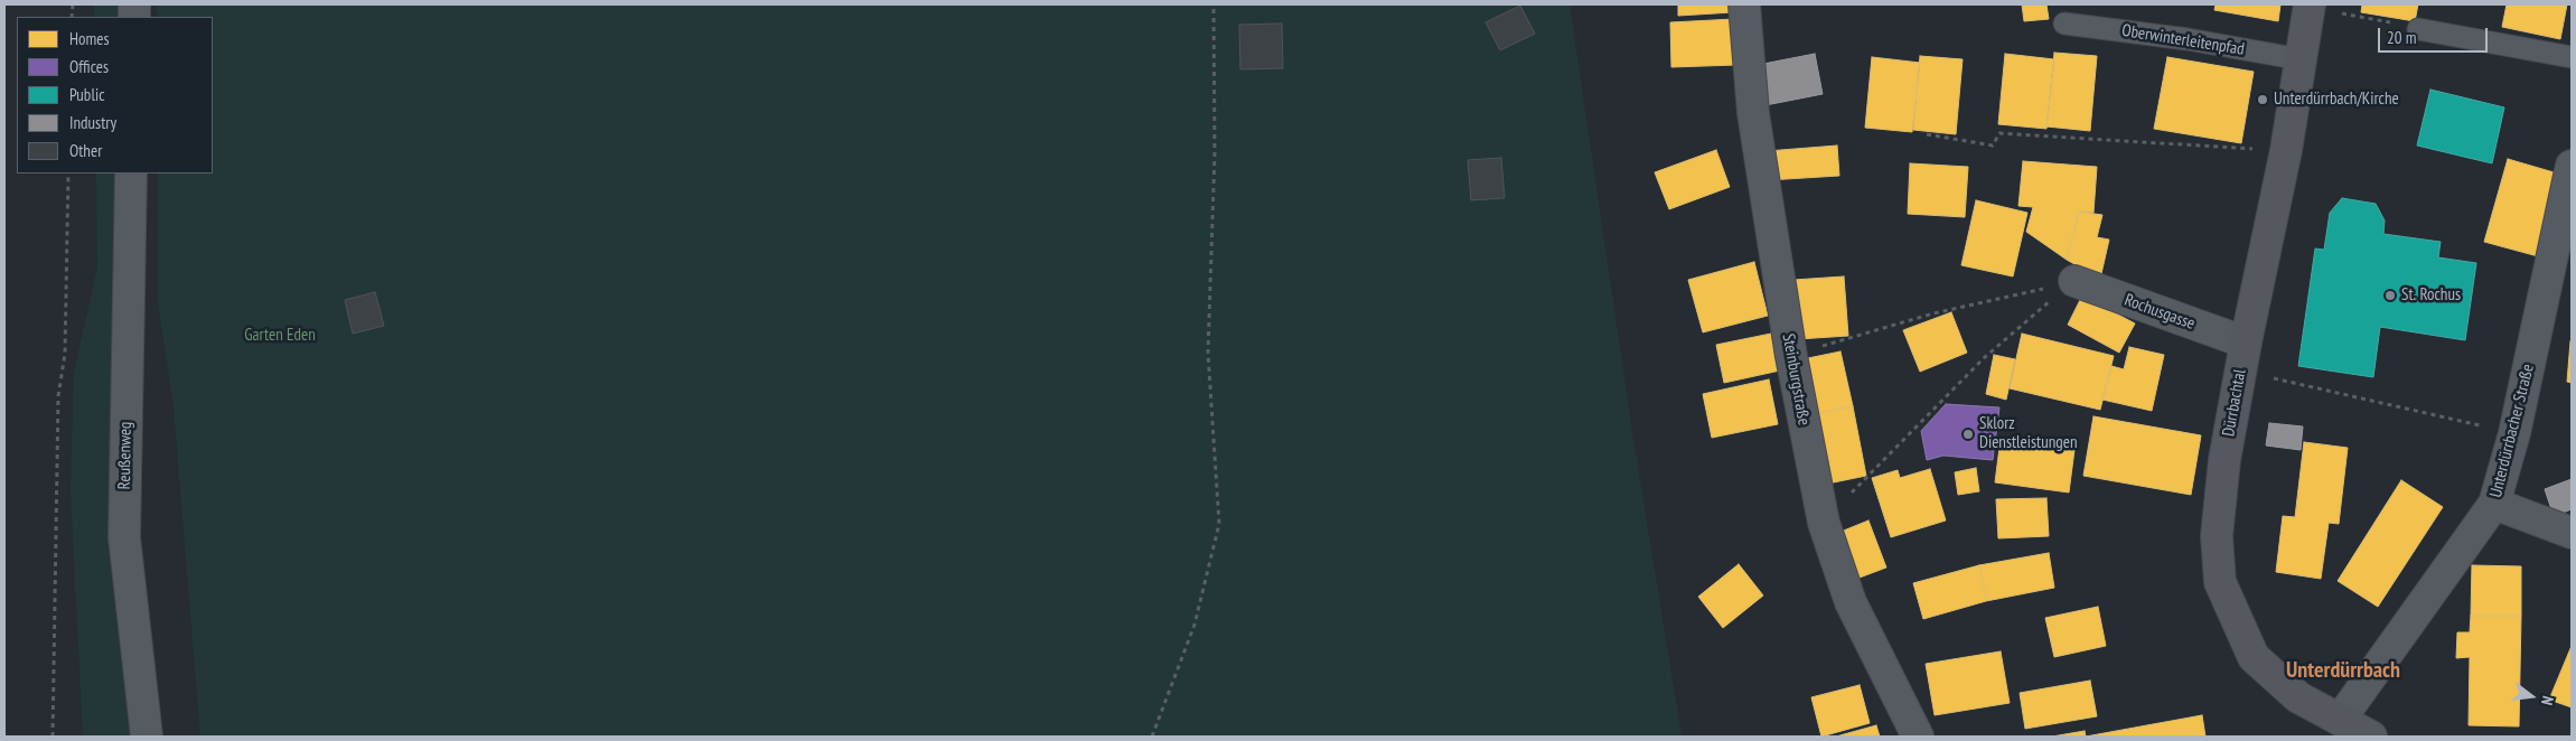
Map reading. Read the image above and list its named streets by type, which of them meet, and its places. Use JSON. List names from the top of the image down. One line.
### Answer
{"streets":{"street":["Rochusgasse","Steinburgstraße","Dürrbachtal","Unterdürrbacher Straße","Reußenweg"],"lane":["Oberwinterleitenpfad"]},"crossings":[["Oberwinterleitenpfad","Dürrbachtal"],["Rochusgasse","Dürrbachtal"],["Dürrbachtal","Unterdürrbacher Straße"]],"districts":["Unterdürrbach"],"parks":["Garten Eden"],"places":["Unterdürrbach/Kirche","St. Rochus","Sklorz Dienstleistungen"],"legend":["Homes","Offices","Public","Industry","Other"],"scale_bar":"20 m","north":"right"}
